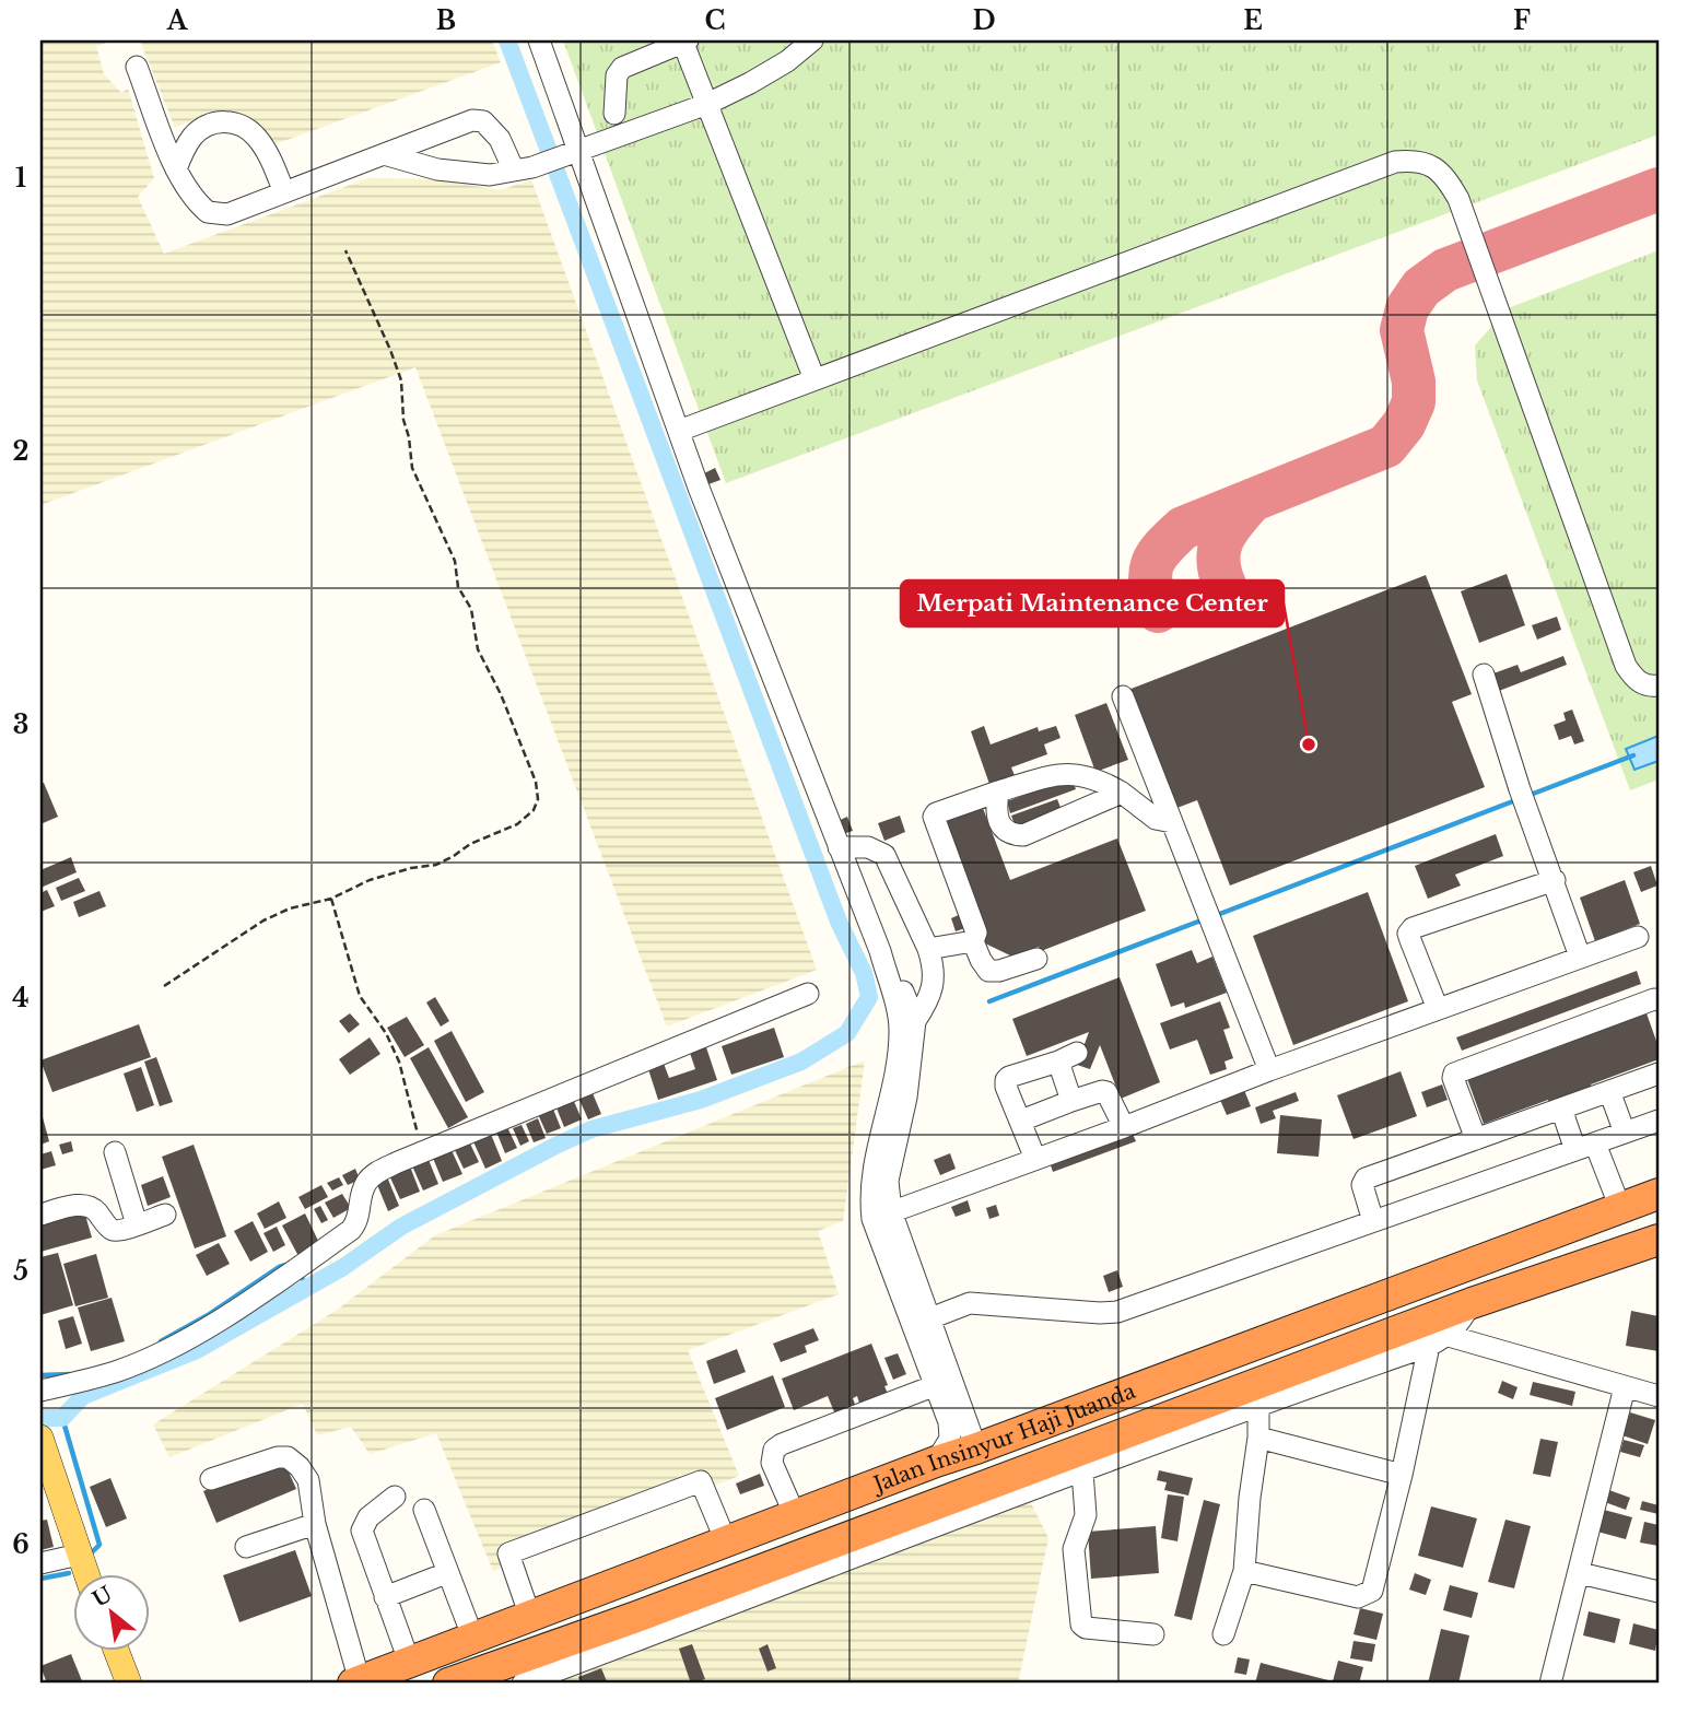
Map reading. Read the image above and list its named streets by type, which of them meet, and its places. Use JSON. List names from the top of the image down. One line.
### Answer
{"streets":{"highway":["Jalan Insinyur Haji Juanda"]},"places":["Merpati Maintenance Center"],"north":"top left","grid":{"columns":["A","B","C","D","E","F"],"rows":["1","2","3","4","5","6"]}}
